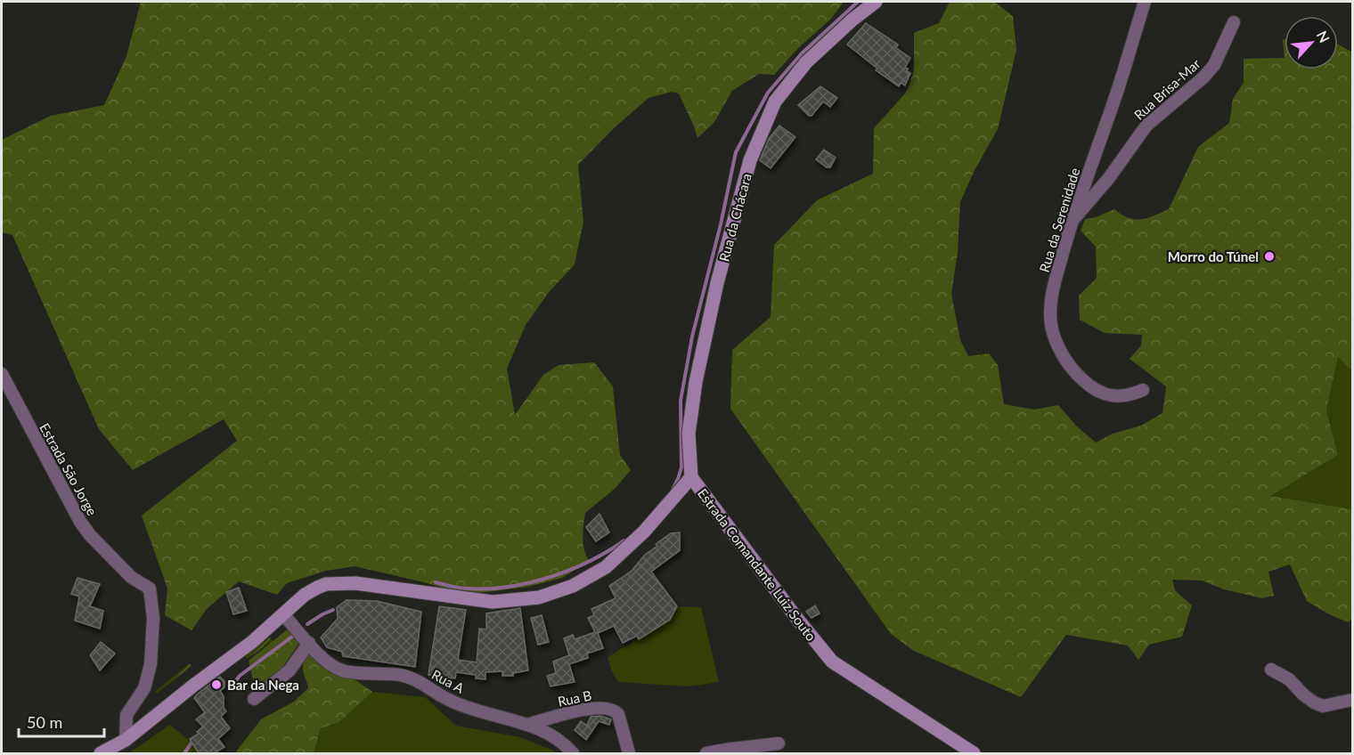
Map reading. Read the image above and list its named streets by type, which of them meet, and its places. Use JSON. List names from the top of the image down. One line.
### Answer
{"streets":{"street":["Rua Brisa-Mar","Rua da Chácara","Rua da Serenidade","Estrada São Jorge","Estrada Comandante Luiz Souto","Rua A","Rua B"]},"crossings":[["Rua Brisa-Mar","Rua da Serenidade"],["Rua da Chácara","Estrada Comandante Luiz Souto"],["Estrada São Jorge","Estrada Comandante Luiz Souto"],["Estrada Comandante Luiz Souto","Rua A"],["Rua A","Rua B"]],"places":["Morro do Túnel","Bar da Nega"],"scale_bar":"50 m","north":"top right"}
